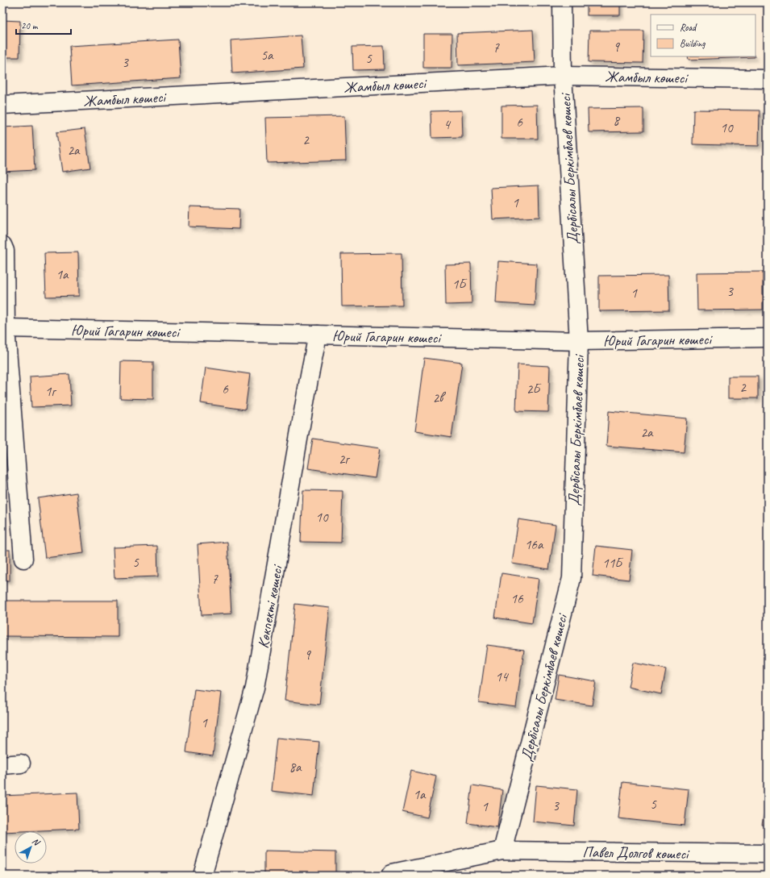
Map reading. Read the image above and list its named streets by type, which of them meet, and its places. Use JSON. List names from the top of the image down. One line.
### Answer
{"streets":{"street":["Жамбыл көшесі","Дербісалы Беркімбаев көшесі","Юрий Гагарин көшесі","Көкпекті көшесі","Павел Долгов көшесі"]},"crossings":[["Жамбыл көшесі","Дербісалы Беркімбаев көшесі"],["Дербісалы Беркімбаев көшесі","Юрий Гагарин көшесі"],["Дербісалы Беркімбаев көшесі","Павел Долгов көшесі"],["Юрий Гагарин көшесі","Көкпекті көшесі"]],"house_numbers":["9","7","5а","5","3","8","6","4","10","2","2а","1","1а","1Б","3","1","2","6","2Б","1г","2в","2а","2г","10","16а","5","11Б","7","16","9","14","1","8а","1а","5","3","1"],"legend":["Road","Building"],"scale_bar":"20 m","north":"top right"}
